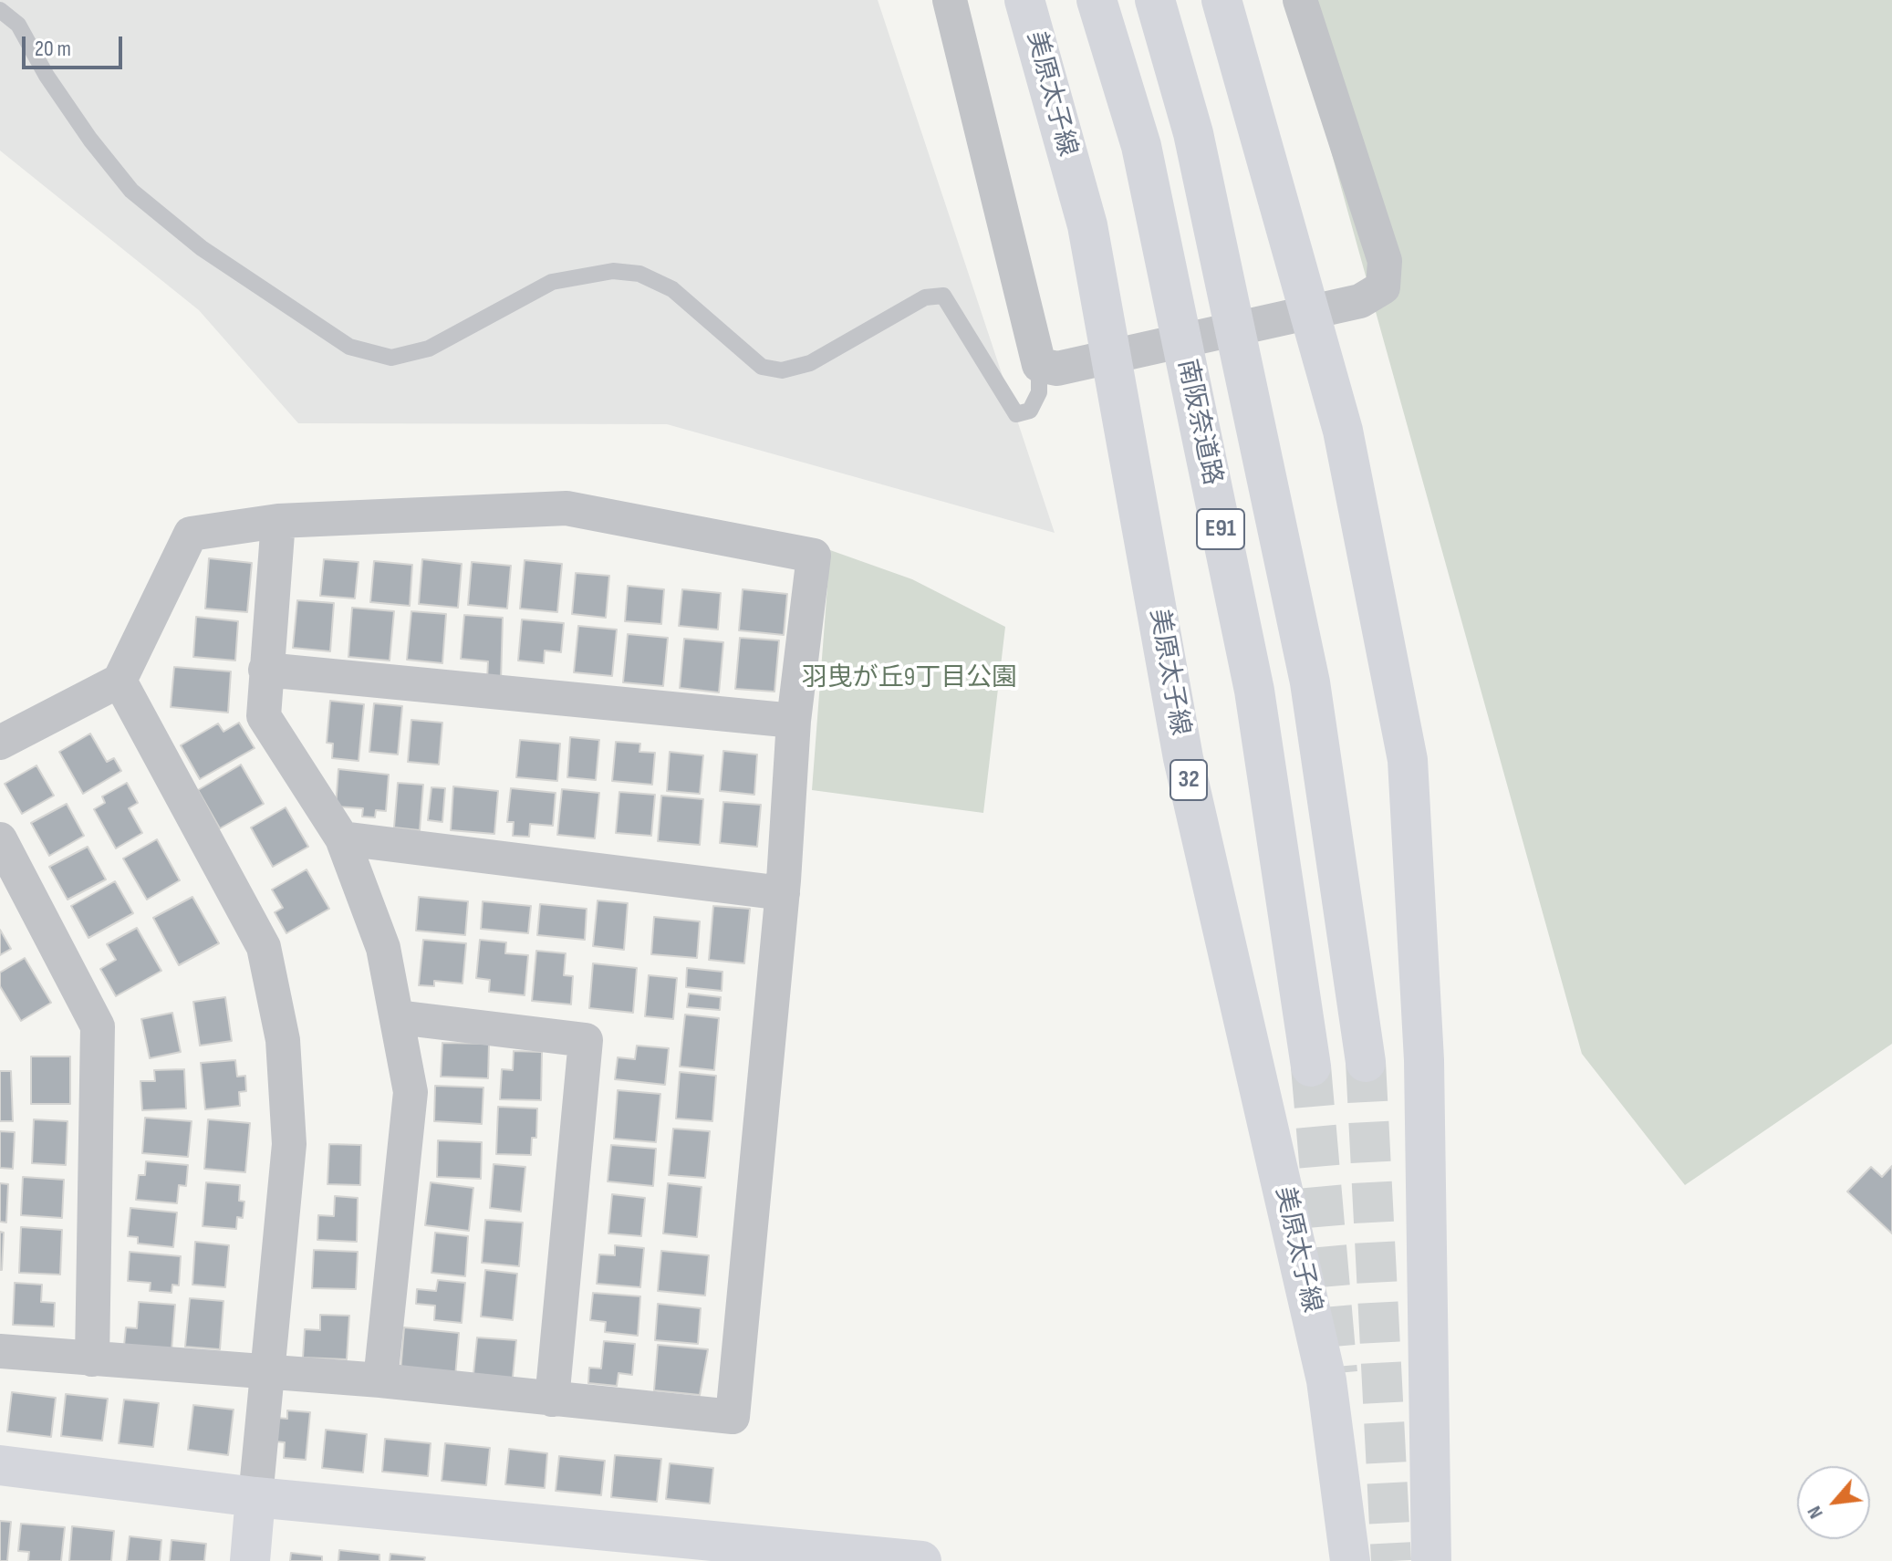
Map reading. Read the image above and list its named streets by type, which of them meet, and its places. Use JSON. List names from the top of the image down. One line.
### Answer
{"streets":{"main road":["美原太子線","南阪奈道路","E91","32"]},"parks":["羽曳が丘9丁目公園"],"scale_bar":"20 m","north":"bottom left"}
